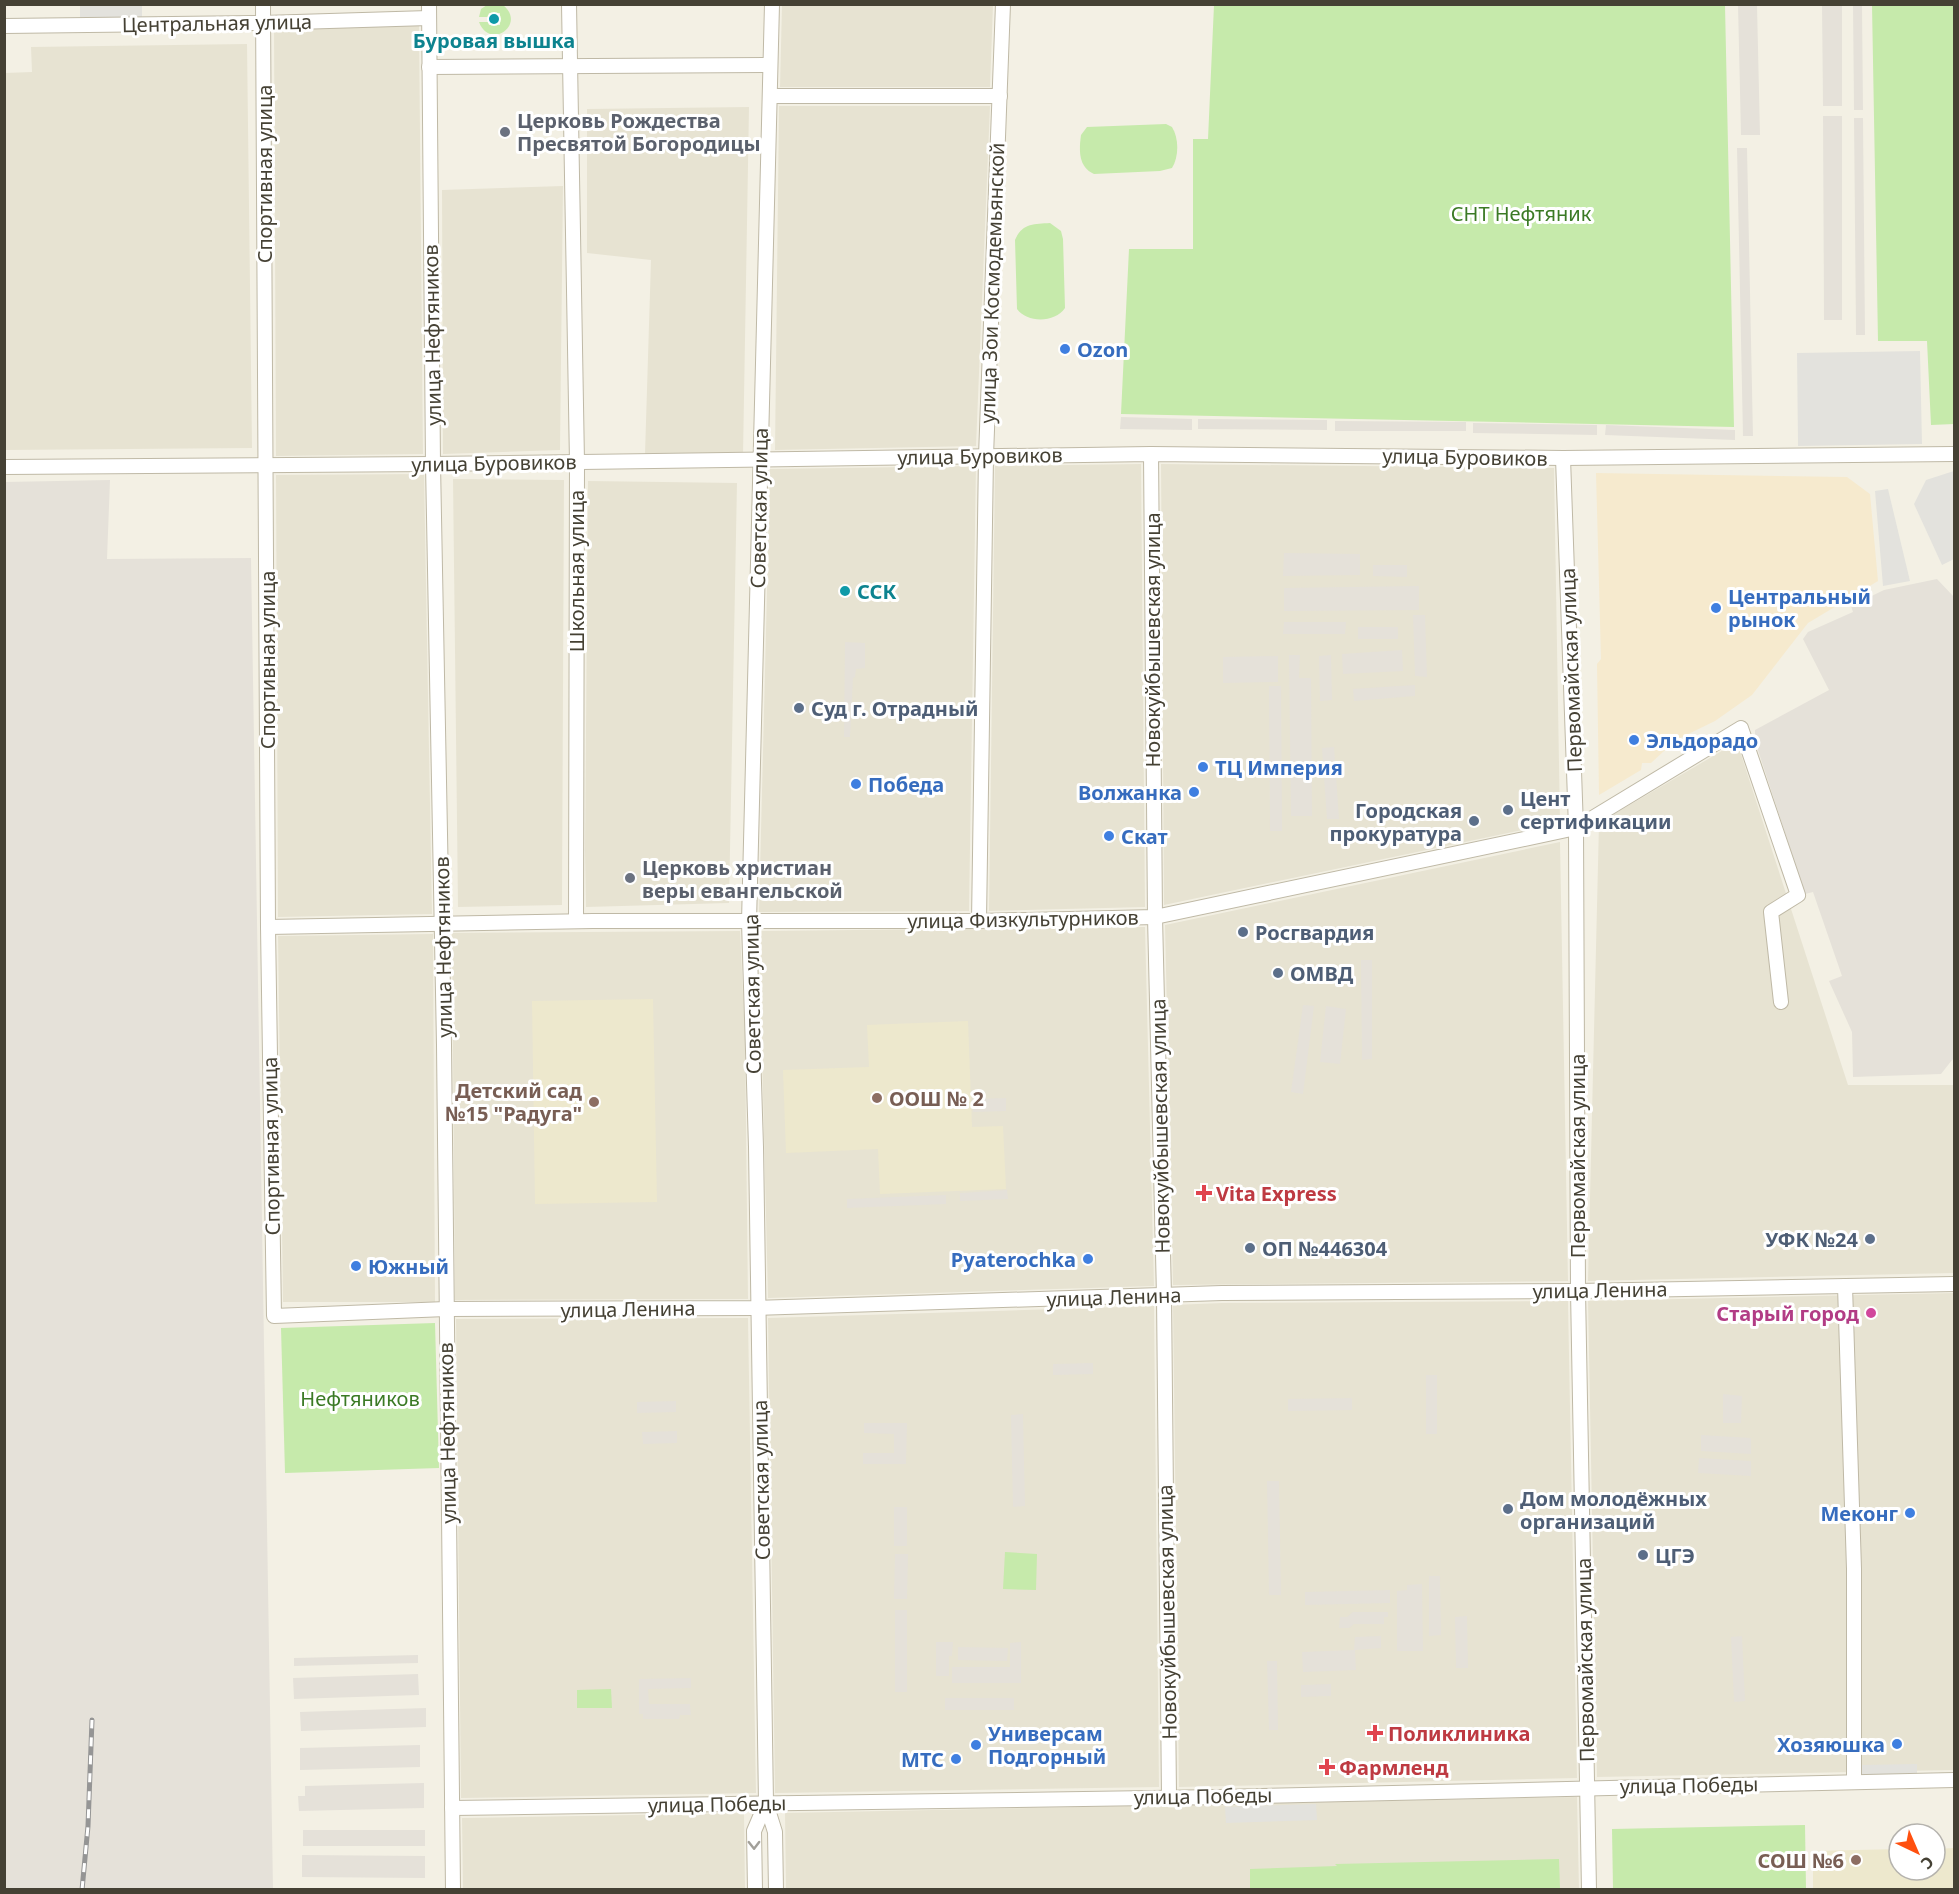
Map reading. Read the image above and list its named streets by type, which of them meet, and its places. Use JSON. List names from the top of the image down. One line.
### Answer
{"streets":{"street":["Центральная улица","Спортивная улица","улица Зои Космодемьянской","улица Нефтяников","улица Буровиков","Советская улица","Школьная улица","Новокуйбышевская улица","Первомайская улица","улица Физкультурников","улица Ленина","улица Победы"]},"crossings":[["Центральная улица","Спортивная улица"],["Центральная улица","улица Нефтяников"],["Спортивная улица","улица Буровиков"],["Спортивная улица","улица Физкультурников"],["Спортивная улица","улица Ленина"],["улица Зои Космодемьянской","улица Буровиков"],["улица Зои Космодемьянской","улица Физкультурников"],["улица Нефтяников","улица Буровиков"],["улица Нефтяников","улица Физкультурников"],["улица Нефтяников","улица Ленина"],["улица Нефтяников","улица Победы"],["улица Буровиков","Советская улица"],["улица Буровиков","Школьная улица"],["улица Буровиков","Новокуйбышевская улица"],["улица Буровиков","Первомайская улица"],["Советская улица","улица Физкультурников"],["Советская улица","улица Ленина"],["Советская улица","улица Победы"],["Школьная улица","улица Физкультурников"],["Новокуйбышевская улица","улица Физкультурников"],["Новокуйбышевская улица","улица Ленина"],["Новокуйбышевская улица","улица Победы"],["Первомайская улица","улица Физкультурников"],["Первомайская улица","улица Ленина"],["Первомайская улица","улица Победы"]],"parks":["СНТ Нефтяник","Нефтяников"],"places":{"other":["Буровая вышка","Церковь Рождества Пресвятой Богородицы","Ozon","ССК","Центральный рынок","Суд г. Отрадный","Эльдорадо","ТЦ Империя","Победа","Волжанка","Цент сертификации","Городская прокуратура","Скат","Церковь христиан веры евангельской","Росгвардия","ОМВД","ООШ № 2","Детский сад №15 \"Радуга\"","УФК №24","ОП №446304","Pyaterochka","Южный","Старый город","Дом молодёжных организаций","Меконг","ЦГЭ","Хозяюшка","Универсам Подгорный","МТС","СОШ №6"],"health":["Vita Express","Поликлиника","Фармленд"]},"north":"bottom right"}
